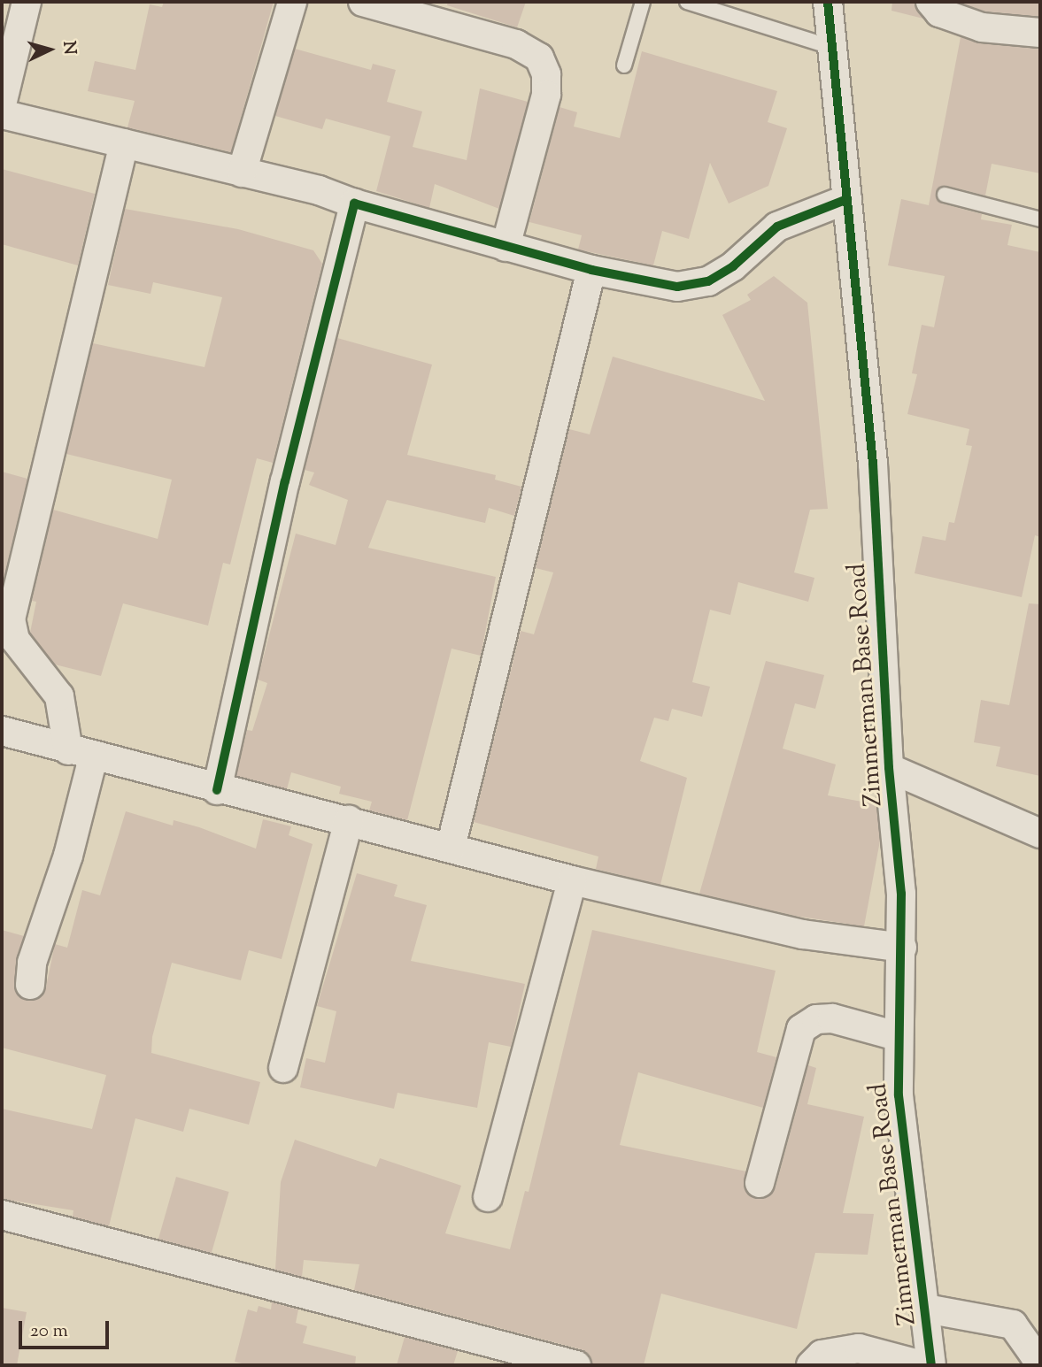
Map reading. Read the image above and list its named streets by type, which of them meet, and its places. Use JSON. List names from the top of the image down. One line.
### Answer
{"streets":{"street":["Zimmerman Base Road"]},"scale_bar":"20 m","north":"right"}
